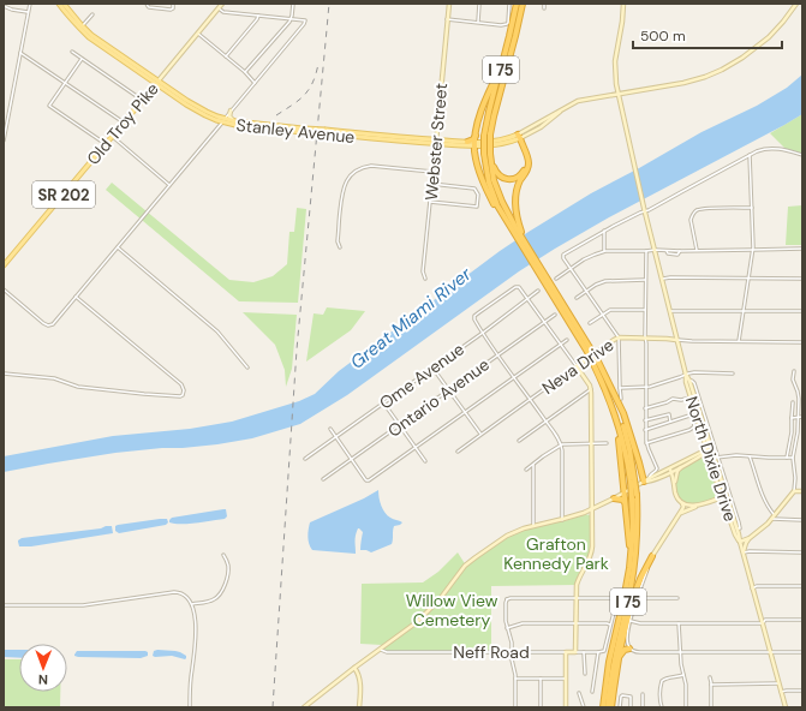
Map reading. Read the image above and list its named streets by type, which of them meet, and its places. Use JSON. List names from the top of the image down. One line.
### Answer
{"streets":{"highway":["I 75"],"main road":["Old Troy Pike","Stanley Avenue","Webster Street","SR 202","Neva Drive","North Dixie Drive","Neff Road"],"street":["Ome Avenue","Ontario Avenue"]},"crossings":[["Old Troy Pike","Stanley Avenue"],["Stanley Avenue","Webster Street"],["Stanley Avenue","North Dixie Drive"],["Neva Drive","North Dixie Drive"]],"water":["Great Miami River"],"parks":["Grafton Kennedy Park","Willow View Cemetery"],"scale_bar":"500 m","north":"bottom"}
